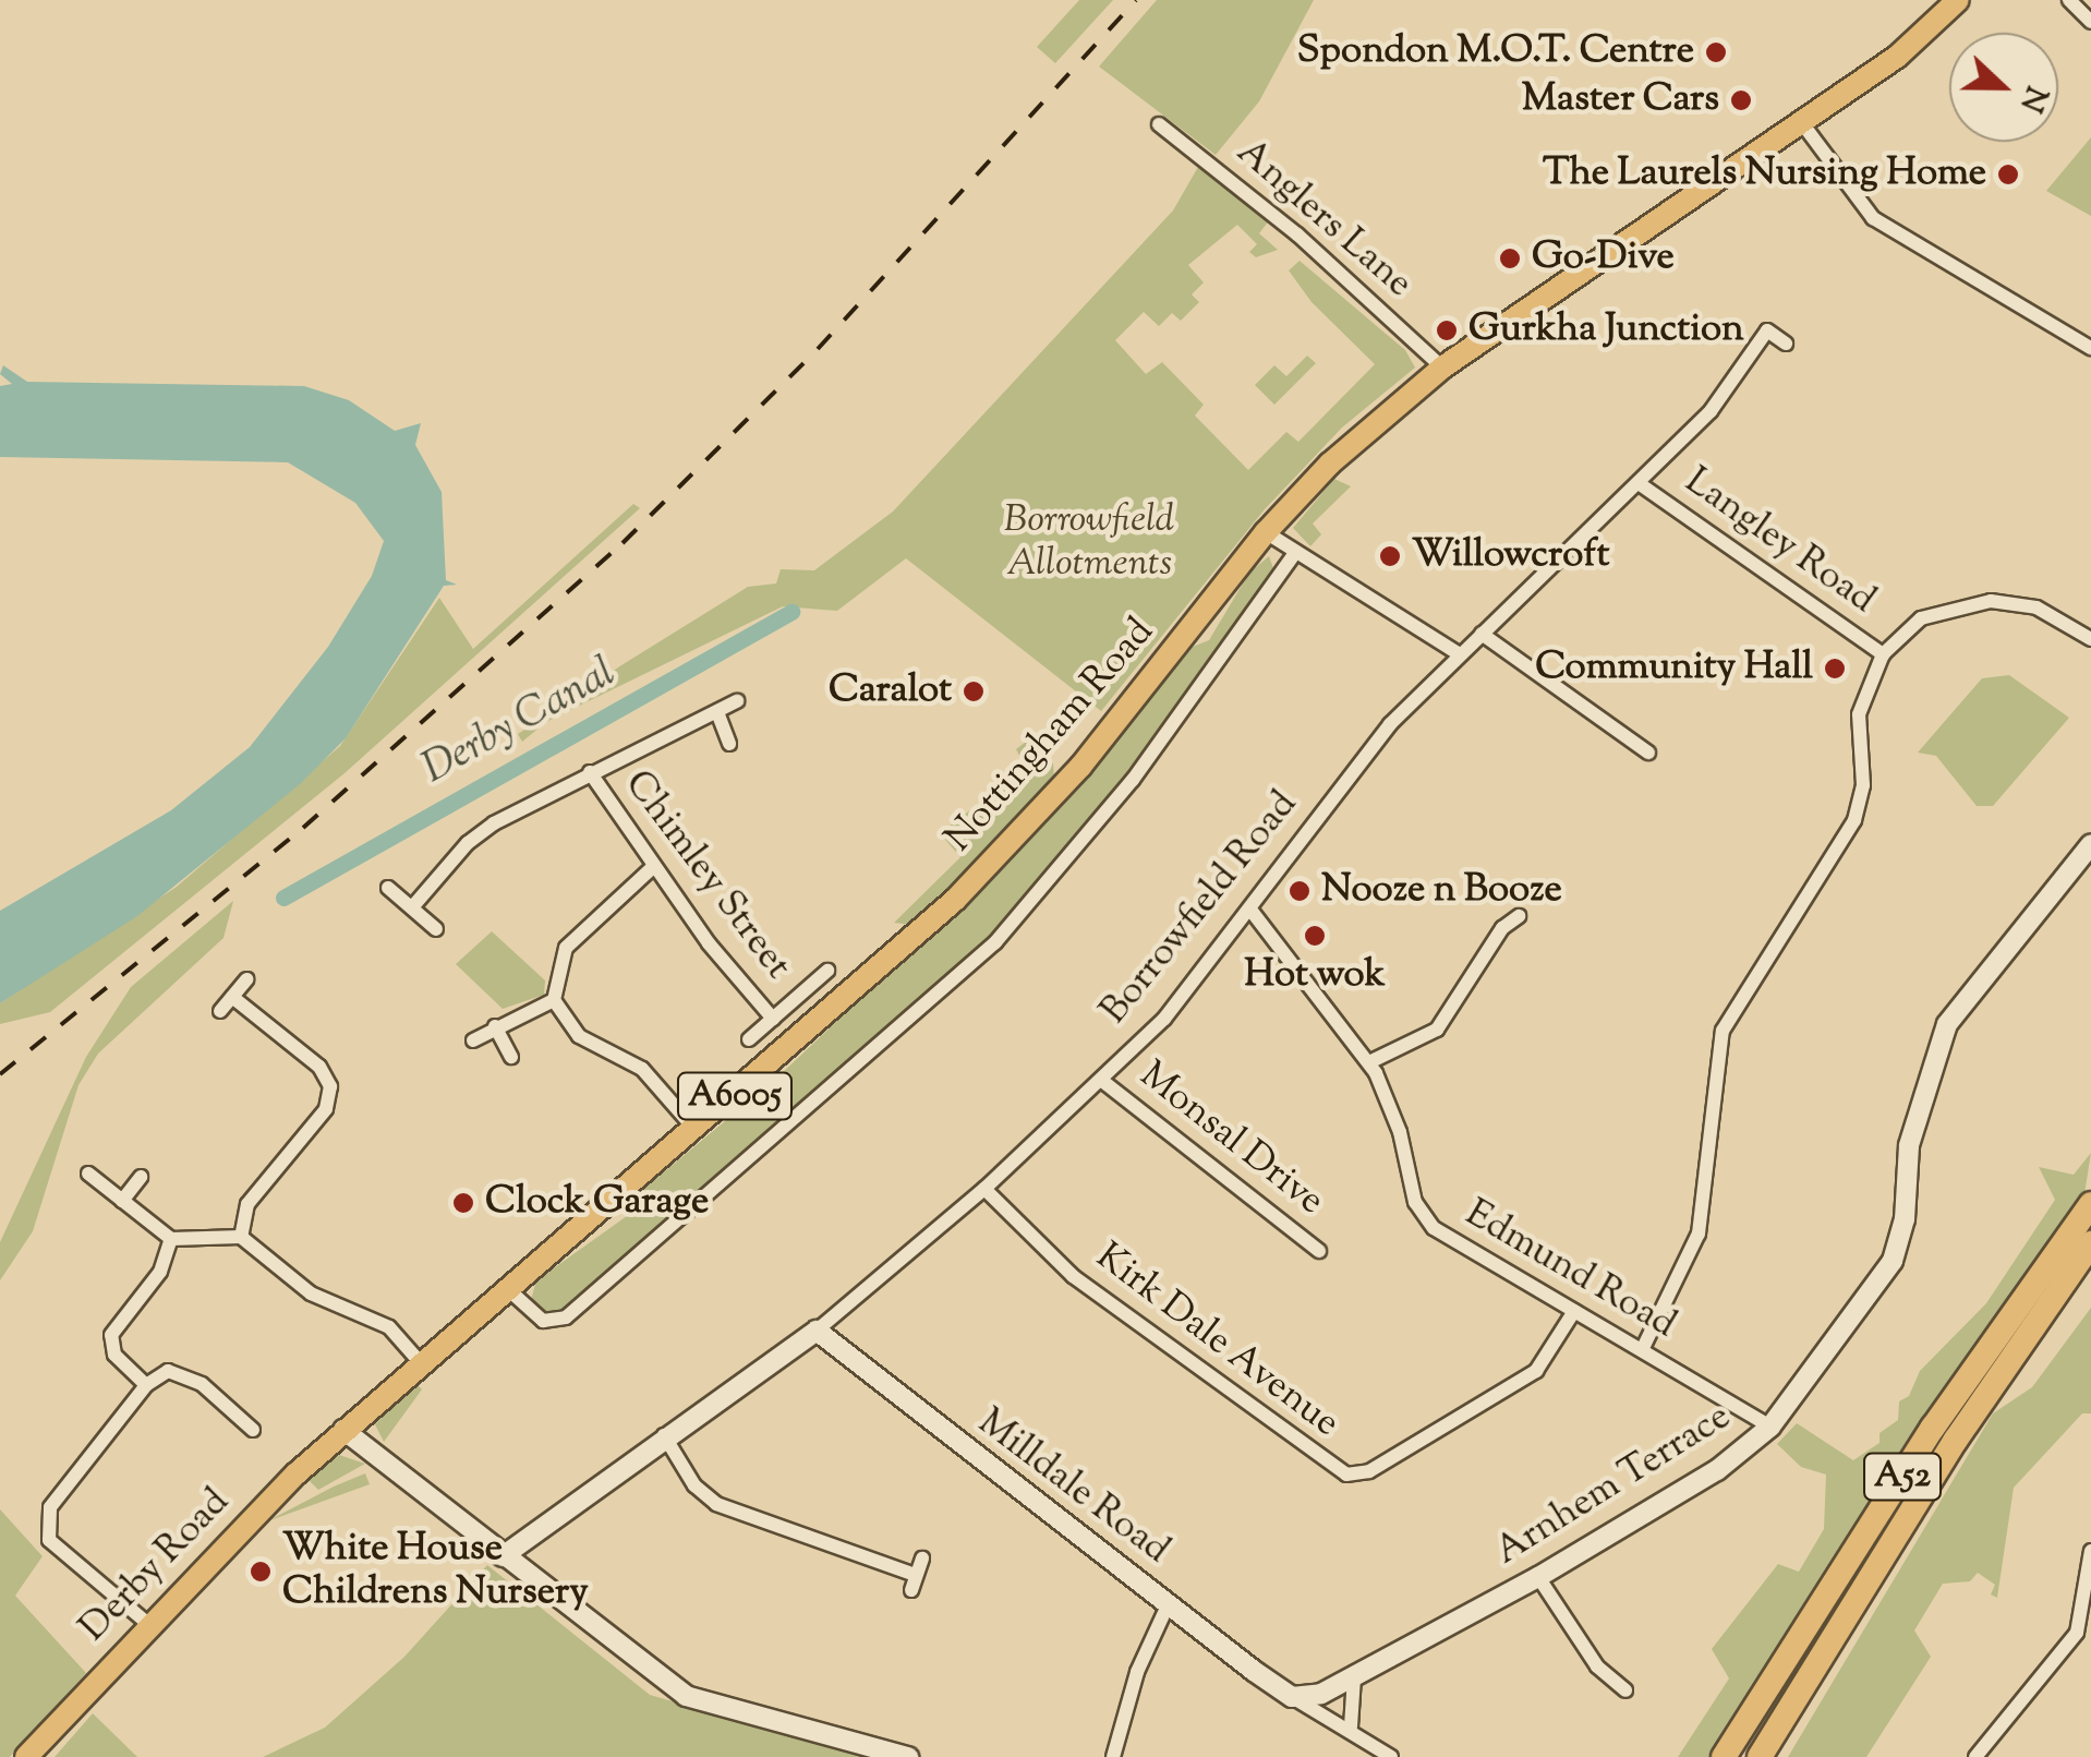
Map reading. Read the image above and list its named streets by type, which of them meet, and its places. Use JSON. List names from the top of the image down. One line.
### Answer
{"streets":{"highway":["A52"],"main road":["Nottingham Road","A6005","Derby Road"],"street":["Anglers Lane","Langley Road","Chimley Street","Borrowfield Road","Monsal Drive","Edmund Road","Kirk Dale Avenue","Arnhem Terrace","Milldale Road"]},"crossings":[["Anglers Lane","Nottingham Road"],["Langley Road","Borrowfield Road"],["Nottingham Road","Derby Road"],["Borrowfield Road","Monsal Drive"],["Borrowfield Road","Edmund Road"],["Borrowfield Road","Kirk Dale Avenue"],["Borrowfield Road","Milldale Road"],["Edmund Road","Kirk Dale Avenue"],["Edmund Road","Arnhem Terrace"],["Arnhem Terrace","Milldale Road"]],"water":["Derby Canal"],"parks":["Borrowfield Allotments"],"places":["Spondon M.O.T. Centre","Master Cars","The Laurels Nursing Home","Go-Dive","Gurkha Junction","Willowcroft","Community Hall","Caralot","Nooze n Booze","Hot wok","Clock Garage","White House Childrens Nursery"],"north":"right"}
